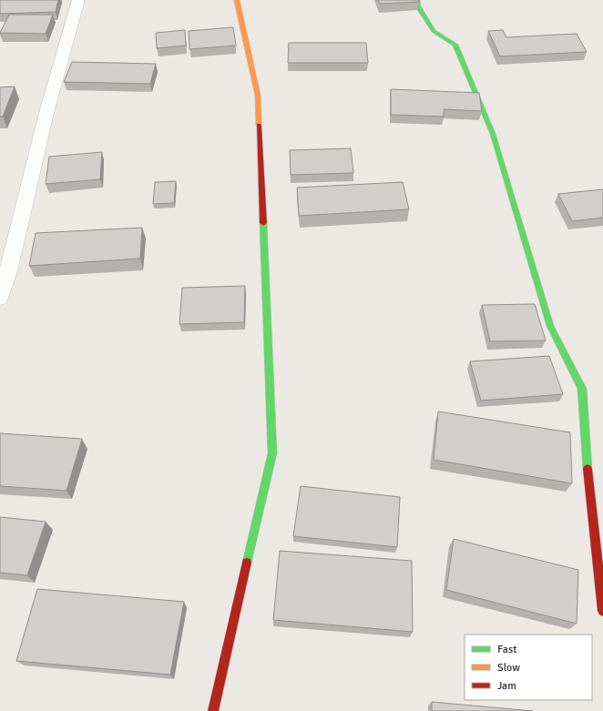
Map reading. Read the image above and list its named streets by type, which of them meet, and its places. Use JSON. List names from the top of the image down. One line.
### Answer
{"legend":["Fast","Slow","Jam"]}
